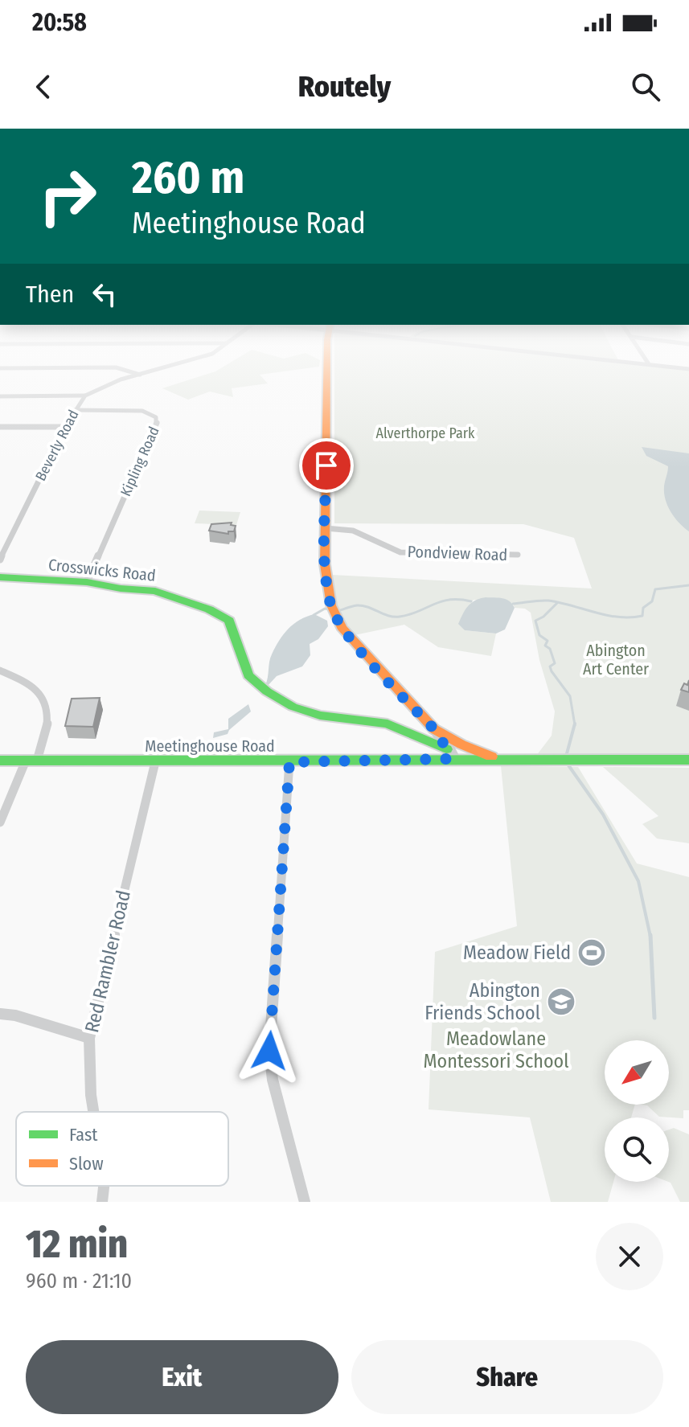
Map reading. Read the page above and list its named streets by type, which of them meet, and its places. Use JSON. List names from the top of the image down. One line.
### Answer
{"streets":{"street":["Beverly Road","Kipling Road","Pondview Road","Crosswicks Road","Meetinghouse Road","Red Rambler Road"]},"crossings":[["Beverly Road","Kipling Road"],["Kipling Road","Crosswicks Road"],["Crosswicks Road","Meetinghouse Road"],["Meetinghouse Road","Red Rambler Road"]],"parks":["Alverthorpe Park","Abington Art Center","Meadowlane Montessori School"],"places":{"sports":["Meadow Field"],"school or university":["Abington Friends School"]},"legend":["Fast","Slow"],"north":"bottom left","page":{"status":"20:58","header":"Routely","turn":["260 m","Meetinghouse Road"],"then":"Then","heading":["12 min","960 m · 21:10"],"buttons":["Exit","Share"]}}
